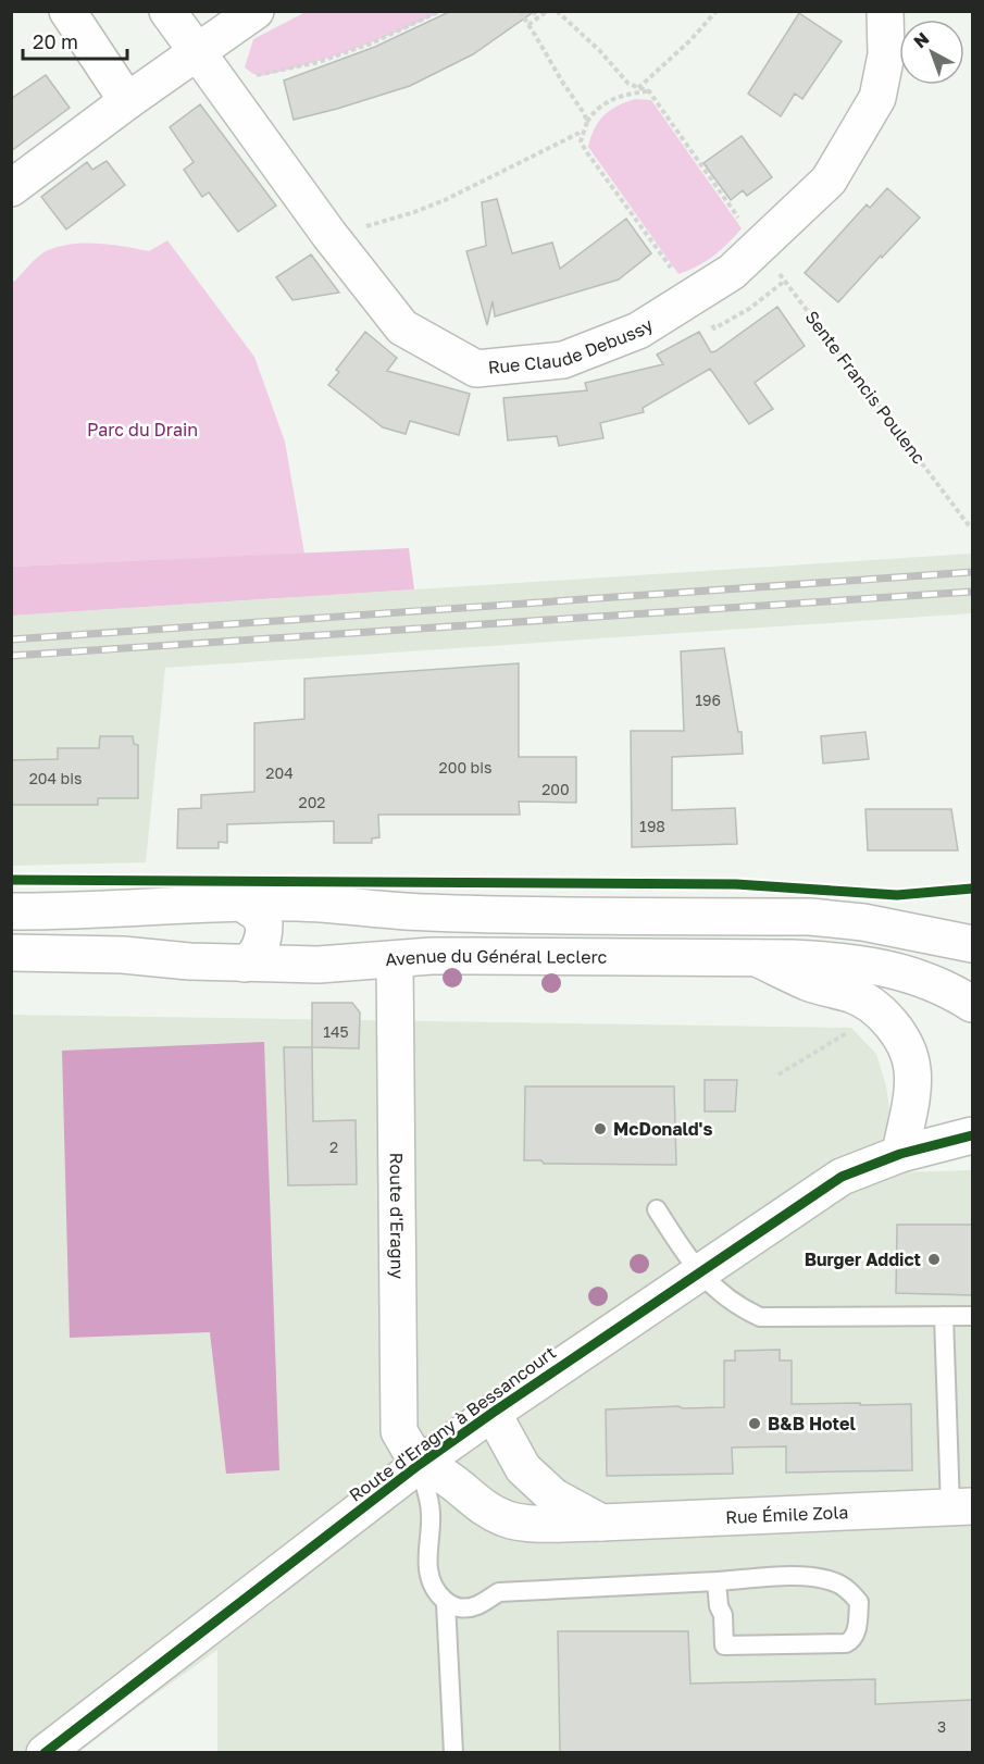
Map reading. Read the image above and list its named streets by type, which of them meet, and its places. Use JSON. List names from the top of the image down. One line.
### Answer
{"streets":{"street":["Rue Claude Debussy","Avenue du Général Leclerc","Route d'Eragny","Route d'Eragny à Bessancourt","Rue Émile Zola"],"path":["Sente Francis Poulenc"]},"crossings":[["Rue Claude Debussy","Sente Francis Poulenc"],["Avenue du Général Leclerc","Route d'Eragny"],["Route d'Eragny","Route d'Eragny à Bessancourt"],["Route d'Eragny","Rue Émile Zola"],["Route d'Eragny à Bessancourt","Rue Émile Zola"]],"parks":["Parc du Drain"],"places":["McDonald's","Burger Addict","B&B Hotel"],"house_numbers":["196","200 bis","204","204 bis","200","202","198","145","2","3"],"scale_bar":"20 m","north":"top left"}
